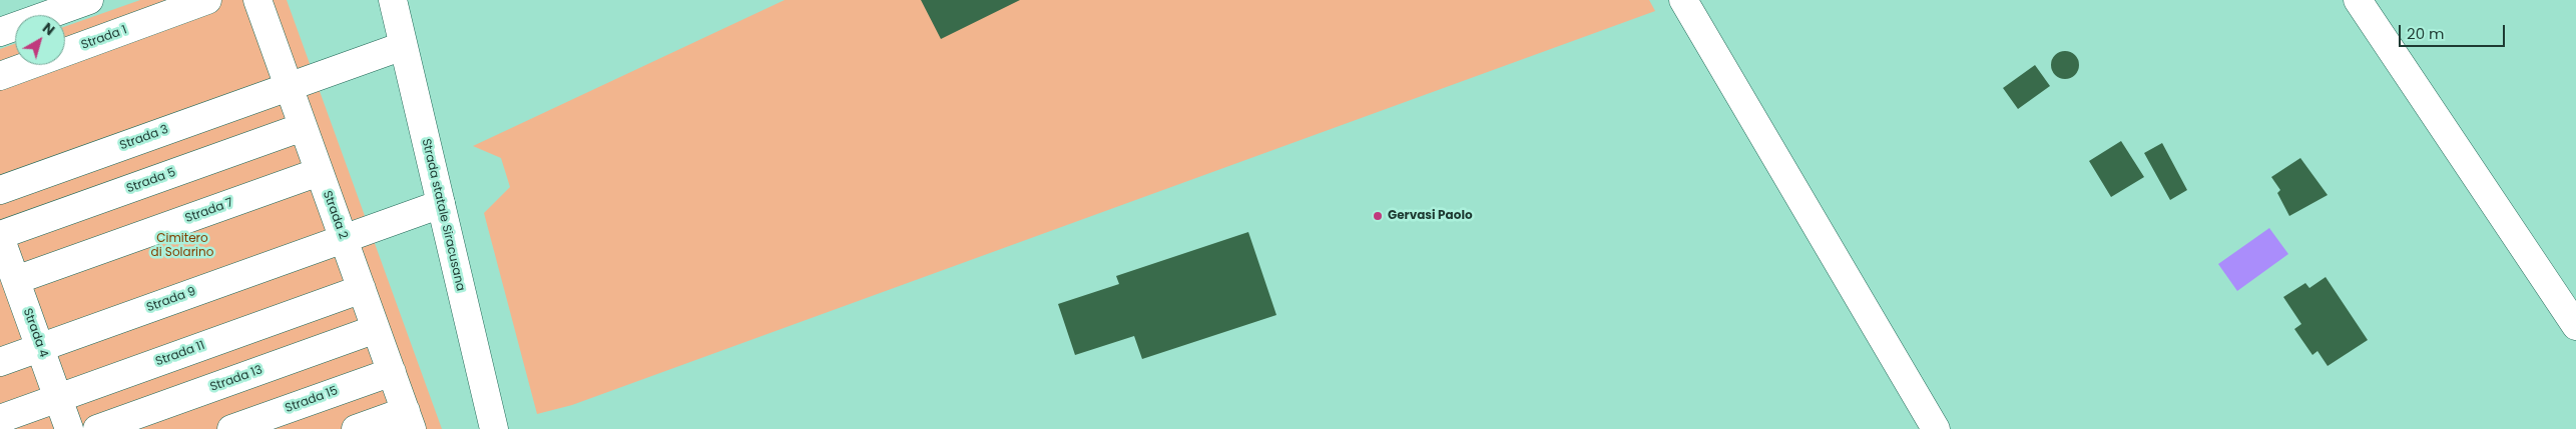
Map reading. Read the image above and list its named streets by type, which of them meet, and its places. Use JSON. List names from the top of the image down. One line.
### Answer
{"streets":{"street":["Strada 1","Strada 3","Strada 5","Strada 7","Strada 2","Strada statale Siracusana","Strada 9","Strada 4","Strada 11","Strada 13","Strada 15"]},"crossings":[["Strada 3","Strada 2"],["Strada 3","Strada statale Siracusana"],["Strada 5","Strada 2"],["Strada 5","Strada 4"],["Strada 7","Strada 2"],["Strada 7","Strada 4"],["Strada 2","Strada 9"],["Strada 2","Strada 11"],["Strada 2","Strada 13"],["Strada 2","Strada 15"],["Strada statale Siracusana","Strada 9"],["Strada 9","Strada 4"],["Strada 4","Strada 11"]],"parks":["Cimitero di Solarino"],"places":["Gervasi Paolo"],"scale_bar":"20 m","north":"top right"}
